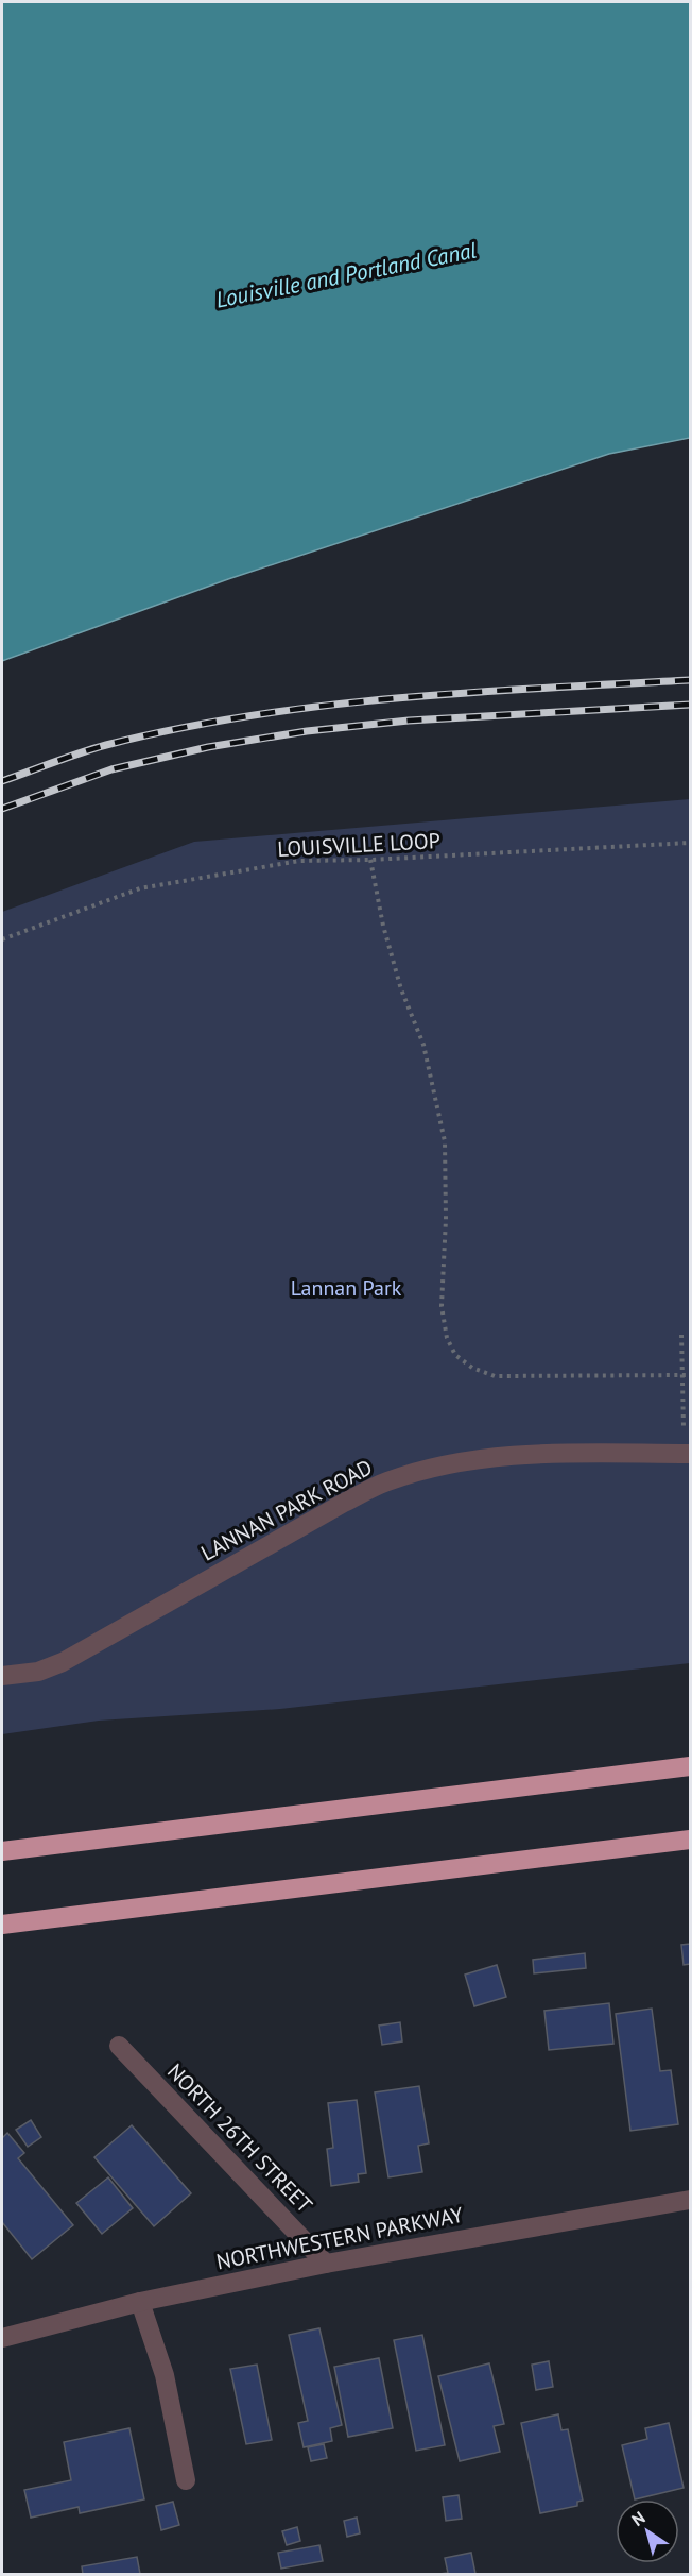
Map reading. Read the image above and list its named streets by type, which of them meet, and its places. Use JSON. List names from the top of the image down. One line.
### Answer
{"streets":{"street":["LANNAN PARK ROAD","NORTH 26TH STREET","NORTHWESTERN PARKWAY"],"path":["LOUISVILLE LOOP"]},"crossings":[["NORTH 26TH STREET","NORTHWESTERN PARKWAY"]],"water":["Louisville and Portland Canal"],"parks":["Lannan Park"],"north":"top left"}
